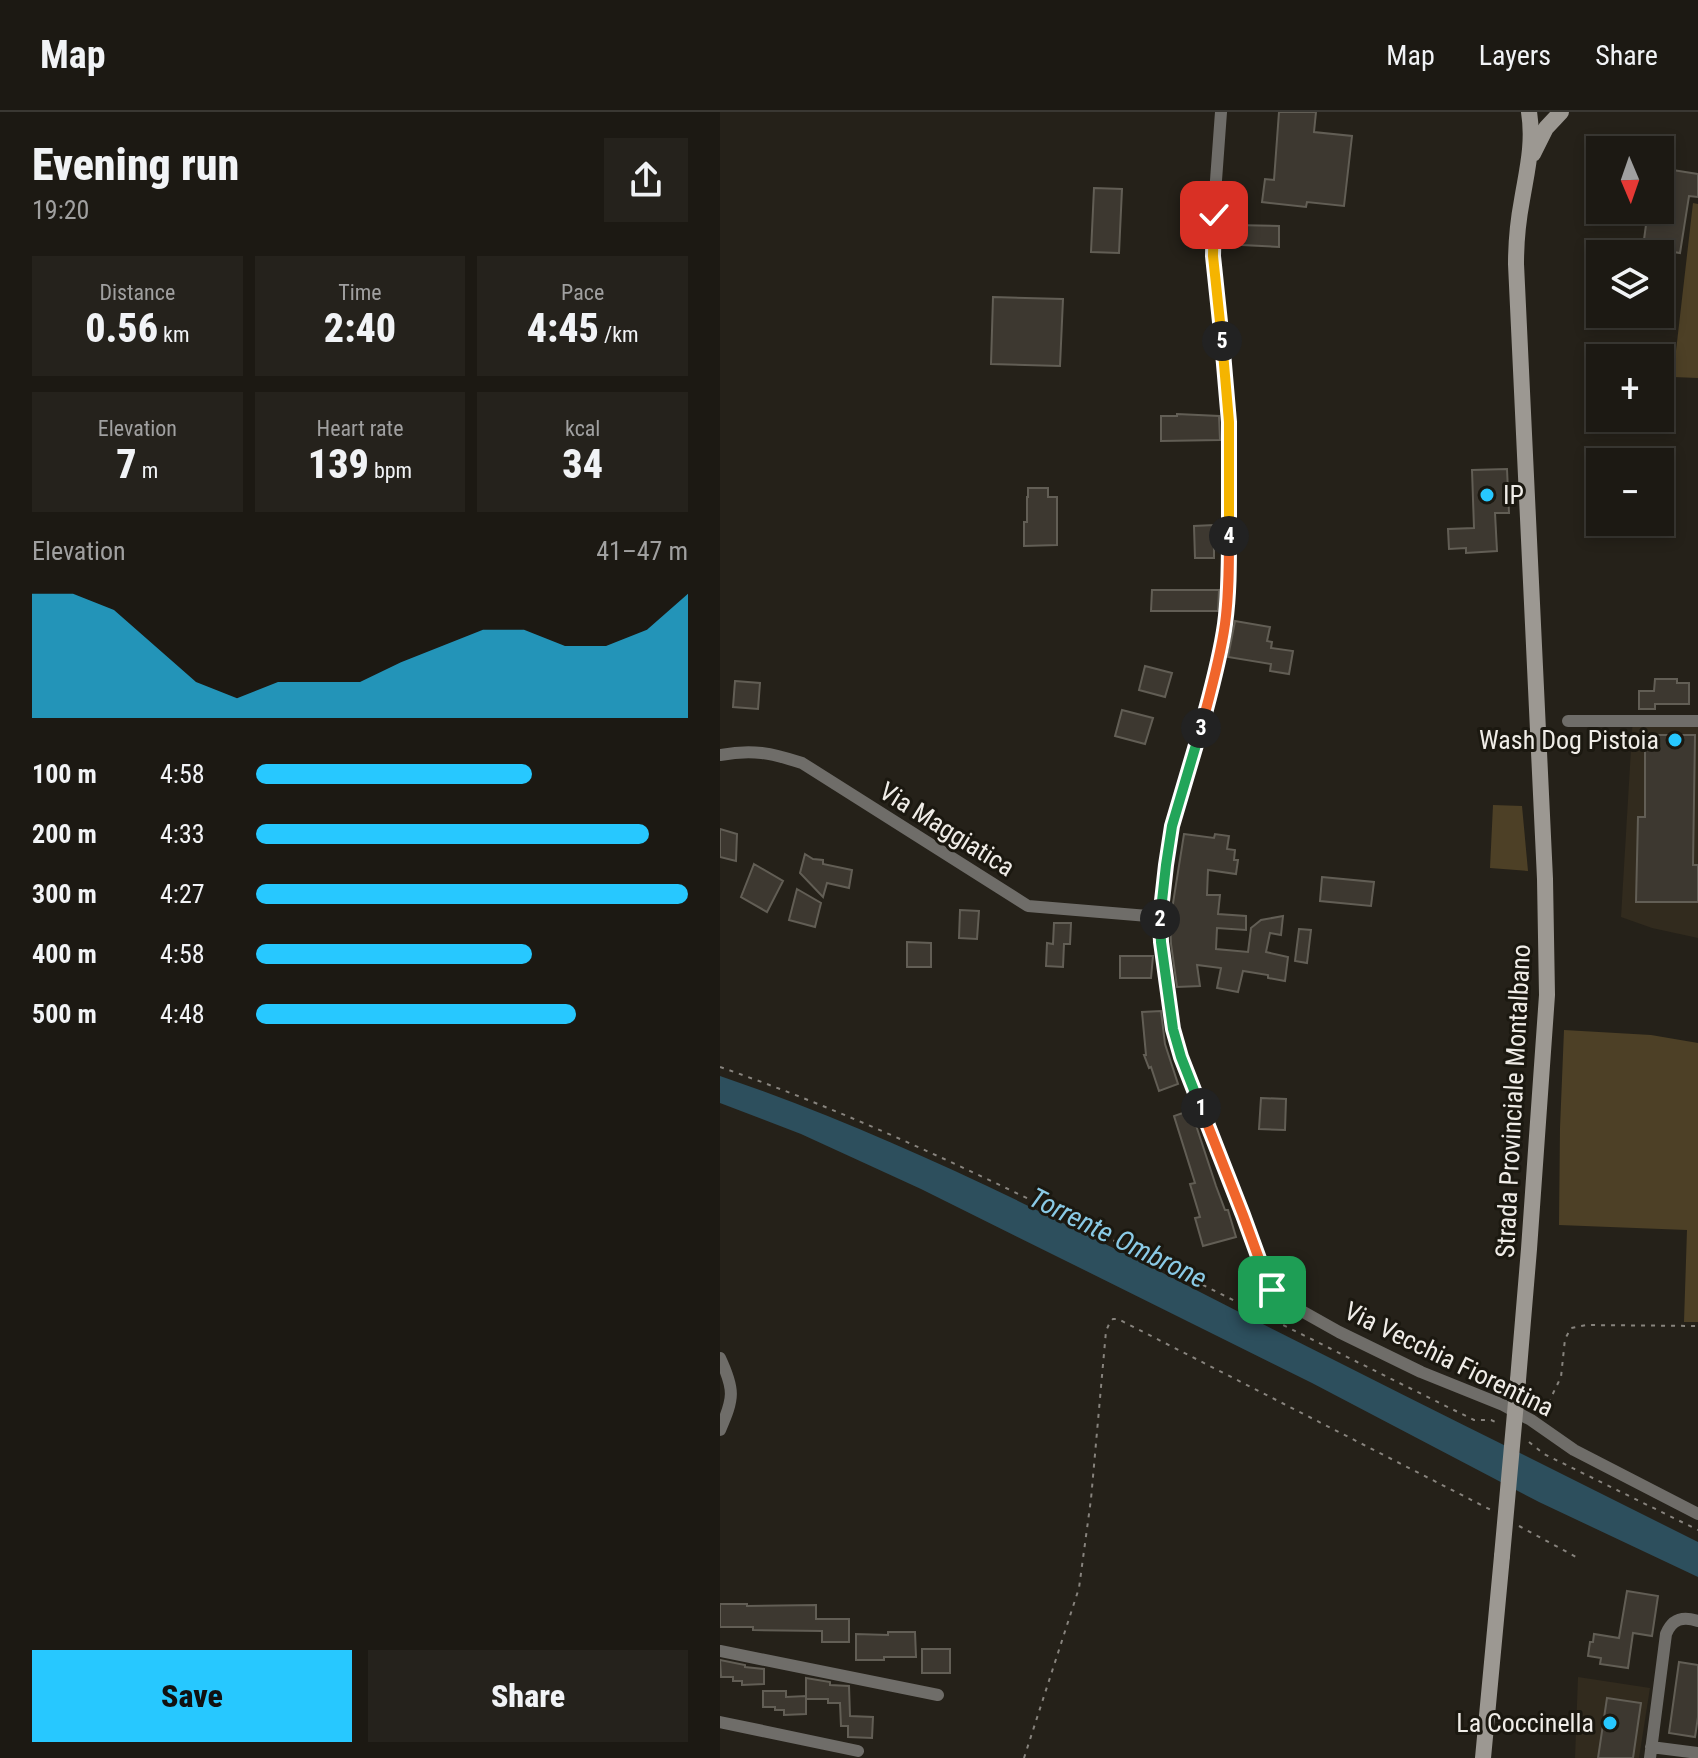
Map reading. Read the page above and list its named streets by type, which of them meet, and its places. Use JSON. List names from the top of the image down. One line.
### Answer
{"streets":{"main road":["Strada Provinciale Montalbano"],"street":["Via Maggiatica","Via Vecchia Fiorentina"]},"crossings":[["Via Maggiatica","Via Vecchia Fiorentina"]],"water":["Torrente Ombrone"],"places":["IP","Wash Dog Pistoia","La Coccinella"],"north":"bottom","page":{"header":"Map","nav":["Map","Layers","Share"],"heading":["Evening run","19:20"],"map_buttons":["+","−"],"stats":[["Distance","0.56 km"],["Time","2:40"],["Pace","4:45 /km"],["Elevation","7 m"],["Heart rate","139 bpm"],["kcal","34"]],"pins":["5","4","3","2","1"],"chart":["Elevation","41–47 m"],"list":[{"name":"100 m","note":"4:58"},{"name":"200 m","note":"4:33"},{"name":"300 m","note":"4:27"},{"name":"400 m","note":"4:58"},{"name":"500 m","note":"4:48"}],"buttons":["Save","Share"]}}
